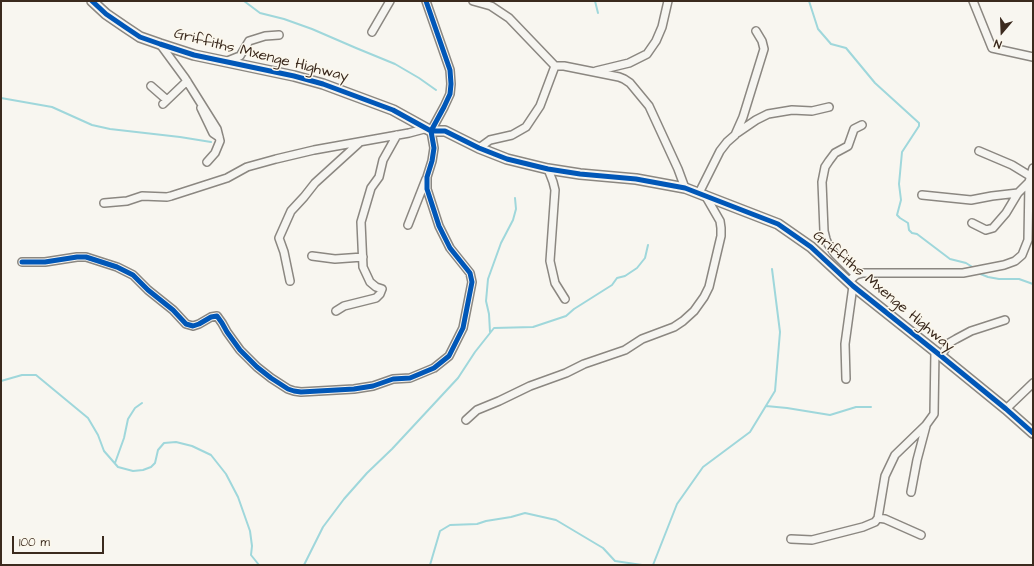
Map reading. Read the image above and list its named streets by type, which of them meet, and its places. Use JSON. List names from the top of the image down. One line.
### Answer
{"streets":{"street":["Griffiths Mxenge Highway"]},"scale_bar":"100 m","north":"bottom"}
